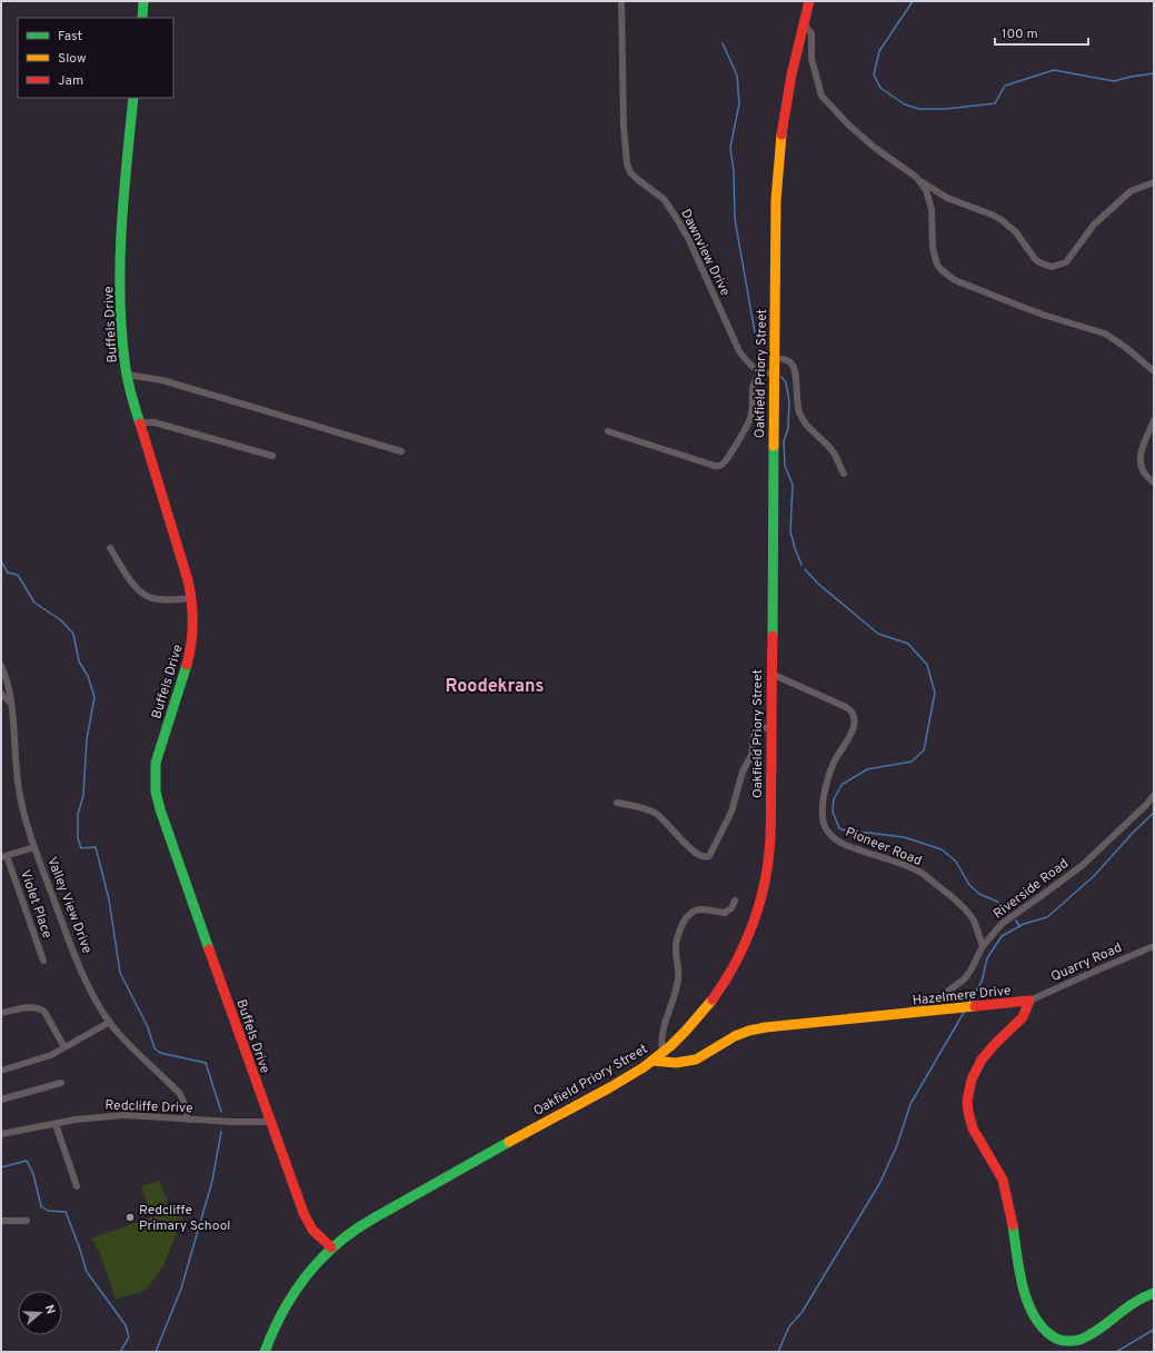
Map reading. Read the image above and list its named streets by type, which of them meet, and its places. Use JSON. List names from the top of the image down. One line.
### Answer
{"streets":{"street":["Dawnview Drive","Buffels Drive","Oakfield Priory Street","Pioneer Road","Riverside Road","Violet Place","Valley View Drive","Quarry Road","Hazelmere Drive","Redcliffe Drive"]},"crossings":[["Buffels Drive","Oakfield Priory Street"],["Buffels Drive","Redcliffe Drive"],["Oakfield Priory Street","Pioneer Road"],["Oakfield Priory Street","Hazelmere Drive"],["Pioneer Road","Riverside Road"],["Riverside Road","Hazelmere Drive"],["Valley View Drive","Redcliffe Drive"],["Quarry Road","Hazelmere Drive"]],"districts":["Roodekrans"],"places":["Redcliffe Primary School"],"legend":["Fast","Slow","Jam"],"scale_bar":"100 m","north":"right"}
